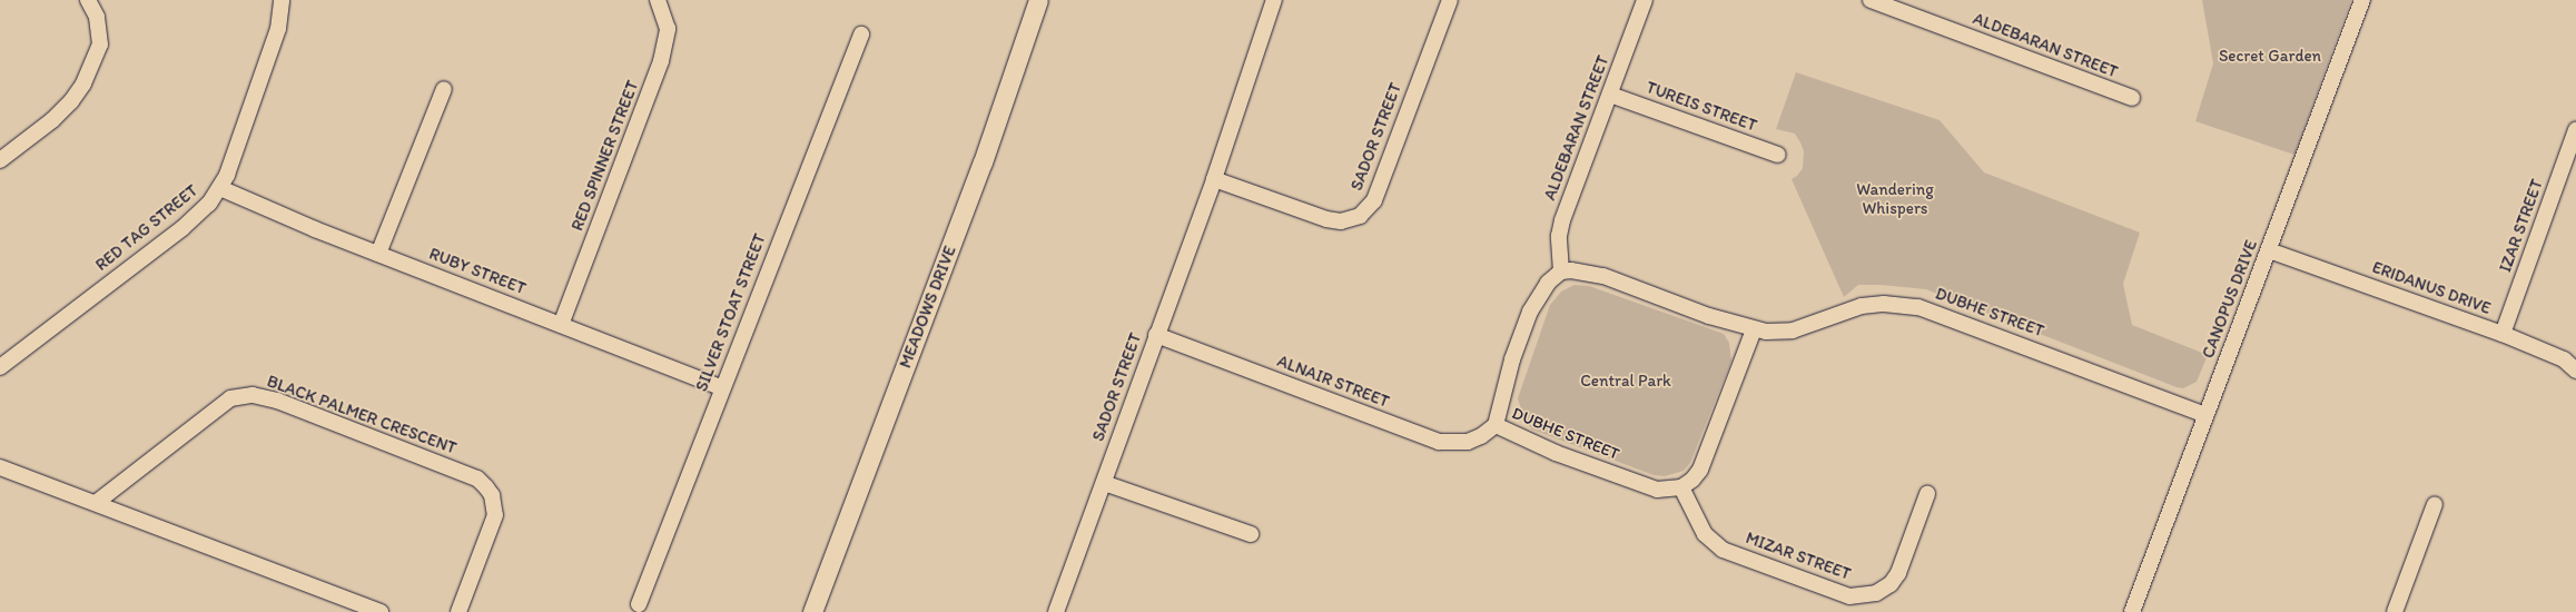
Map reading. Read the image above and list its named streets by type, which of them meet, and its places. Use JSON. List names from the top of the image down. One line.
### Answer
{"streets":{"street":["ALDEBARAN STREET","TUREIS STREET","SADOR STREET","RED SPINNER STREET","IZAR STREET","RED TAG STREET","RUBY STREET","ERIDANUS DRIVE","CANOPUS DRIVE","MEADOWS DRIVE","SILVER STOAT STREET","DUBHE STREET","ALNAIR STREET","BLACK PALMER CRESCENT","MIZAR STREET"]},"crossings":[["ALDEBARAN STREET","TUREIS STREET"],["ALDEBARAN STREET","DUBHE STREET"],["SADOR STREET","ALNAIR STREET"],["RED SPINNER STREET","RUBY STREET"],["IZAR STREET","ERIDANUS DRIVE"],["RED TAG STREET","RUBY STREET"],["RUBY STREET","SILVER STOAT STREET"],["ERIDANUS DRIVE","CANOPUS DRIVE"],["CANOPUS DRIVE","DUBHE STREET"],["DUBHE STREET","ALNAIR STREET"],["DUBHE STREET","MIZAR STREET"]],"parks":["Secret Garden","Wandering Whispers","Central Park"]}
